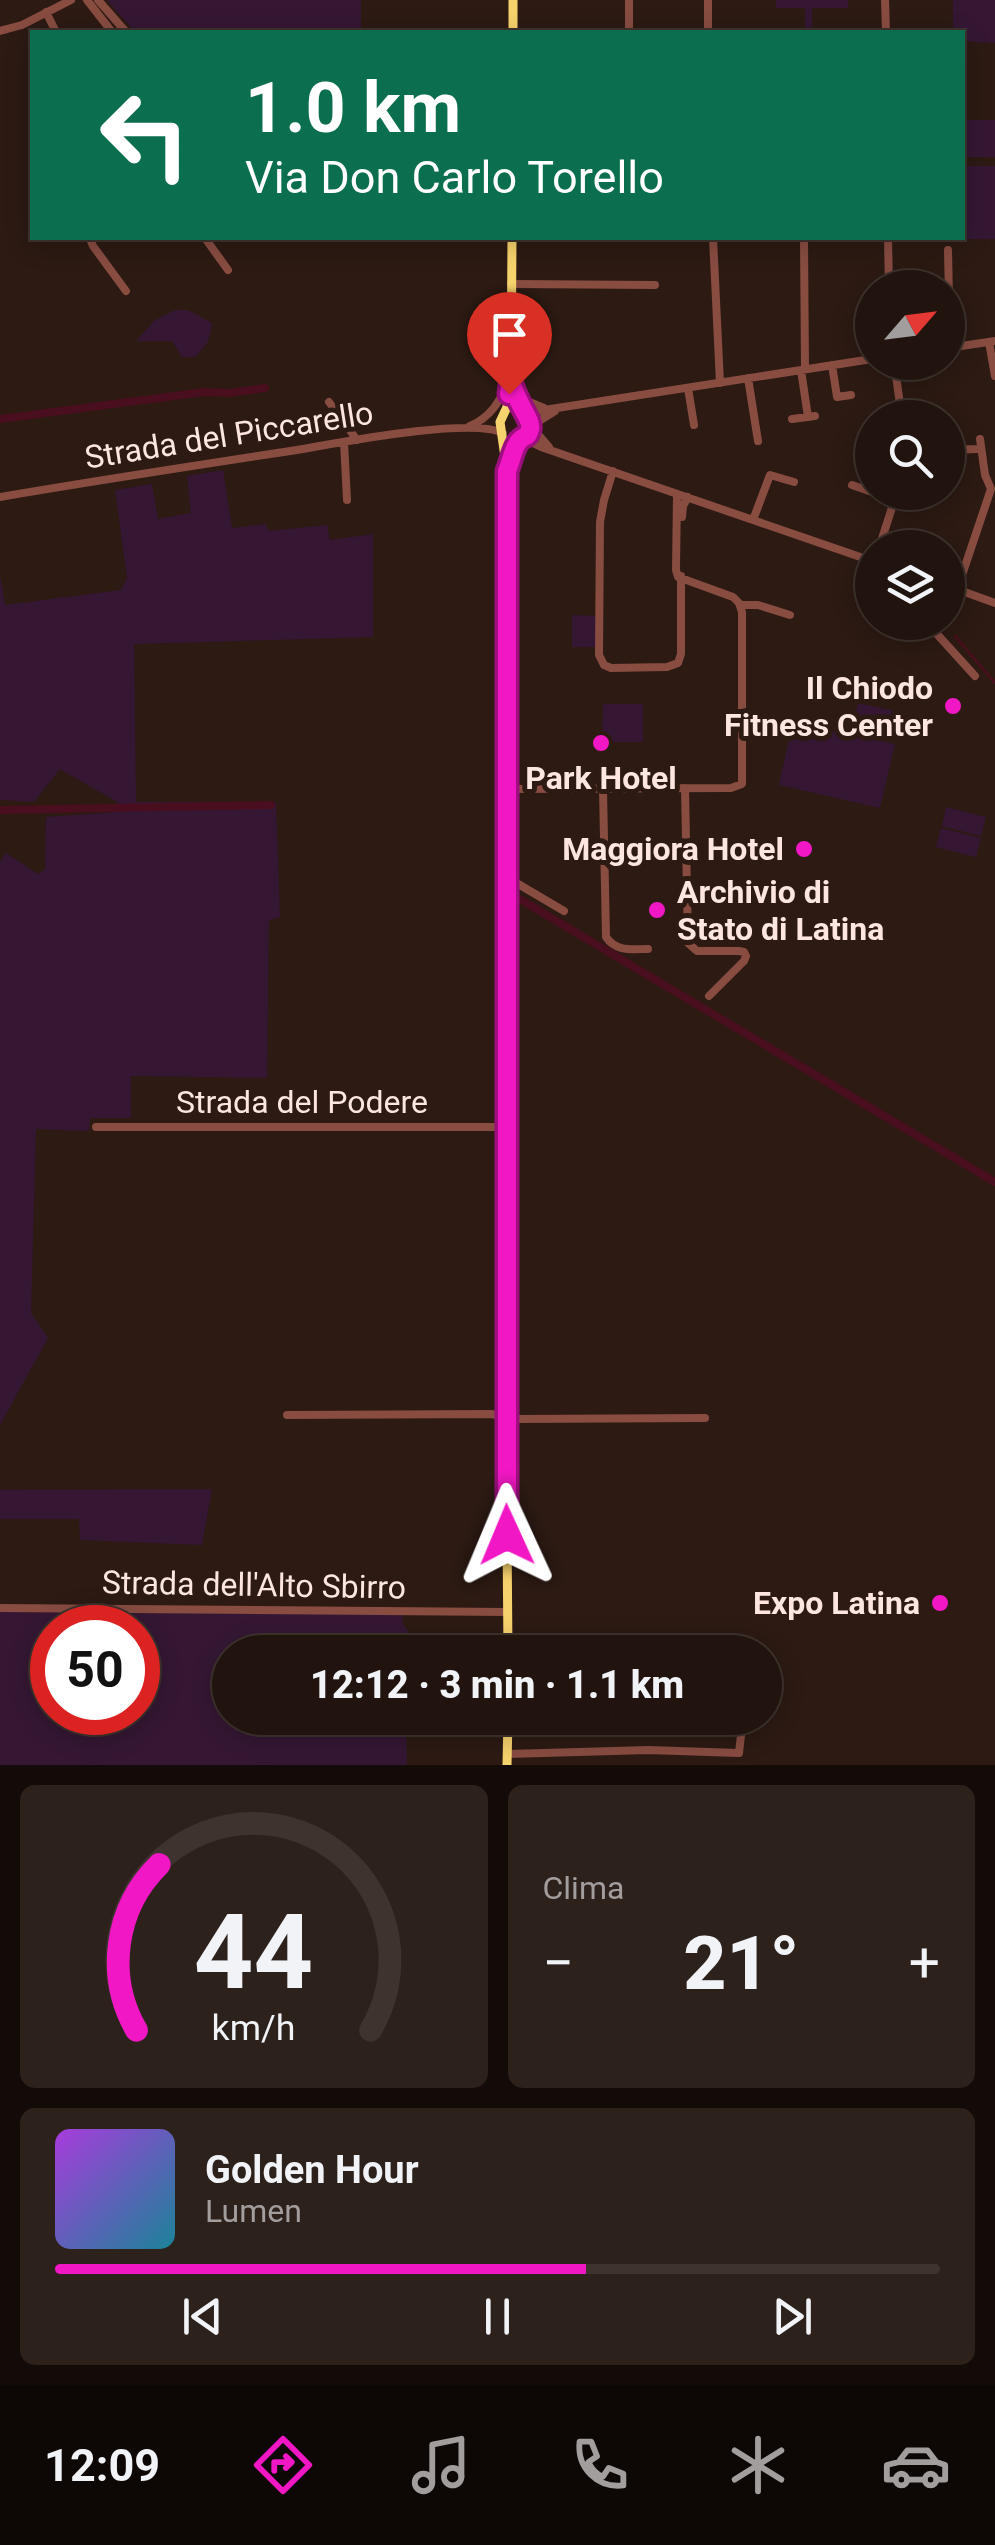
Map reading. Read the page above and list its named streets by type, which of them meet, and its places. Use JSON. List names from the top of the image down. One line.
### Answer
{"streets":{"street":["Strada del Piccarello","Strada del Podere","Strada dell'Alto Sbirro"]},"places":["Il Chiodo Fitness Center","Park Hotel","Maggiora Hotel","Archivio di Stato di Latina","Expo Latina"],"north":"top right","page":{"turn":["1.0 km","Via Don Carlo Torello"],"limit":"50","trip":"12:12 · 3 min · 1.1 km","tile":"Clima","heat":["−","21°","+"],"song":["Golden Hour","Lumen"],"tabs":"12:09","gauge":["44","km/h"]}}
